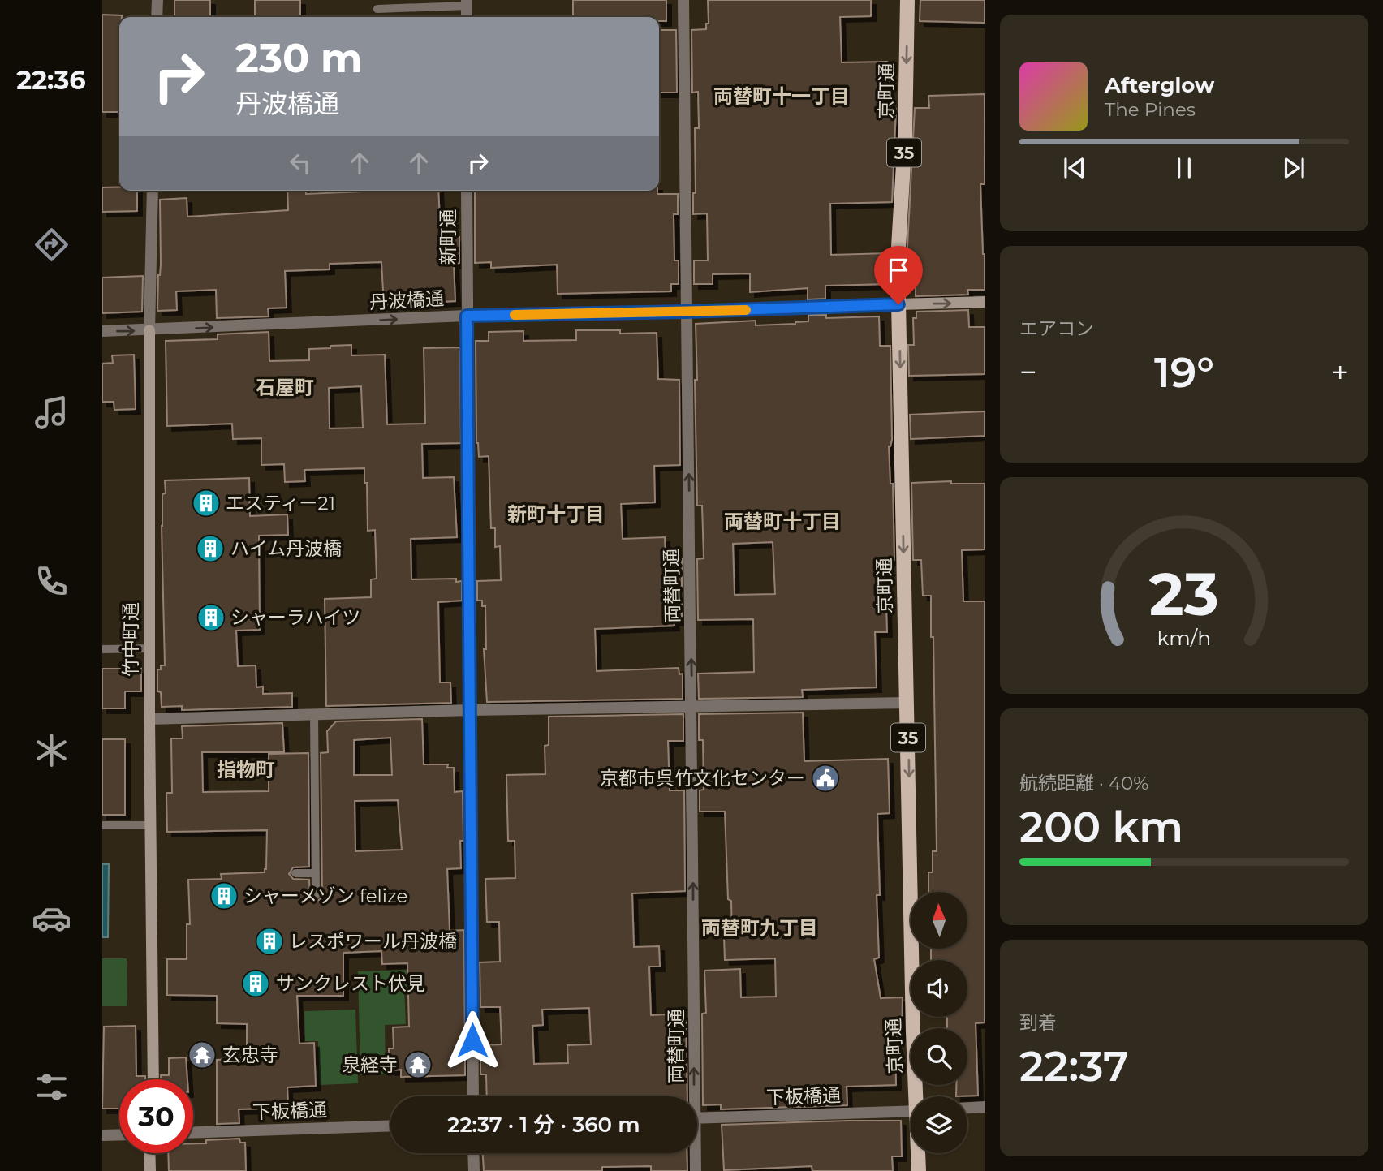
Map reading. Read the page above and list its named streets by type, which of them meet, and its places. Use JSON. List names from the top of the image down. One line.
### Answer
{"streets":{"main road":["京町通","35"],"street":["新町通","丹波橋通","両替町通","竹中町通","下板橋通"]},"crossings":[["京町通","丹波橋通"],["新町通","丹波橋通"],["丹波橋通","両替町通"],["丹波橋通","竹中町通"]],"one_way":["京町通","丹波橋通","両替町通"],"districts":["両替町十一丁目","石屋町","新町十丁目","両替町十丁目","指物町","両替町九丁目"],"places":{"building":["エスティー21","ハイム丹波橋","シャーラハイツ","シャーメゾン felize","レスポワール丹波橋","サンクレスト伏見"],"public building":["京都市呉竹文化センター"],"temple":["玄忠寺","泉経寺"]},"north":"top","page":{"tabs":"22:36","turn":["230 m","丹波橋通"],"song":["Afterglow","The Pines"],"tile":["エアコン",["航続距離 · 40%","200 km"],["到着","22:37"]],"heat":["−","19°","+"],"limit":"30","trip":"22:37 · 1 分 · 360 m","gauge":["23","km/h"]}}
